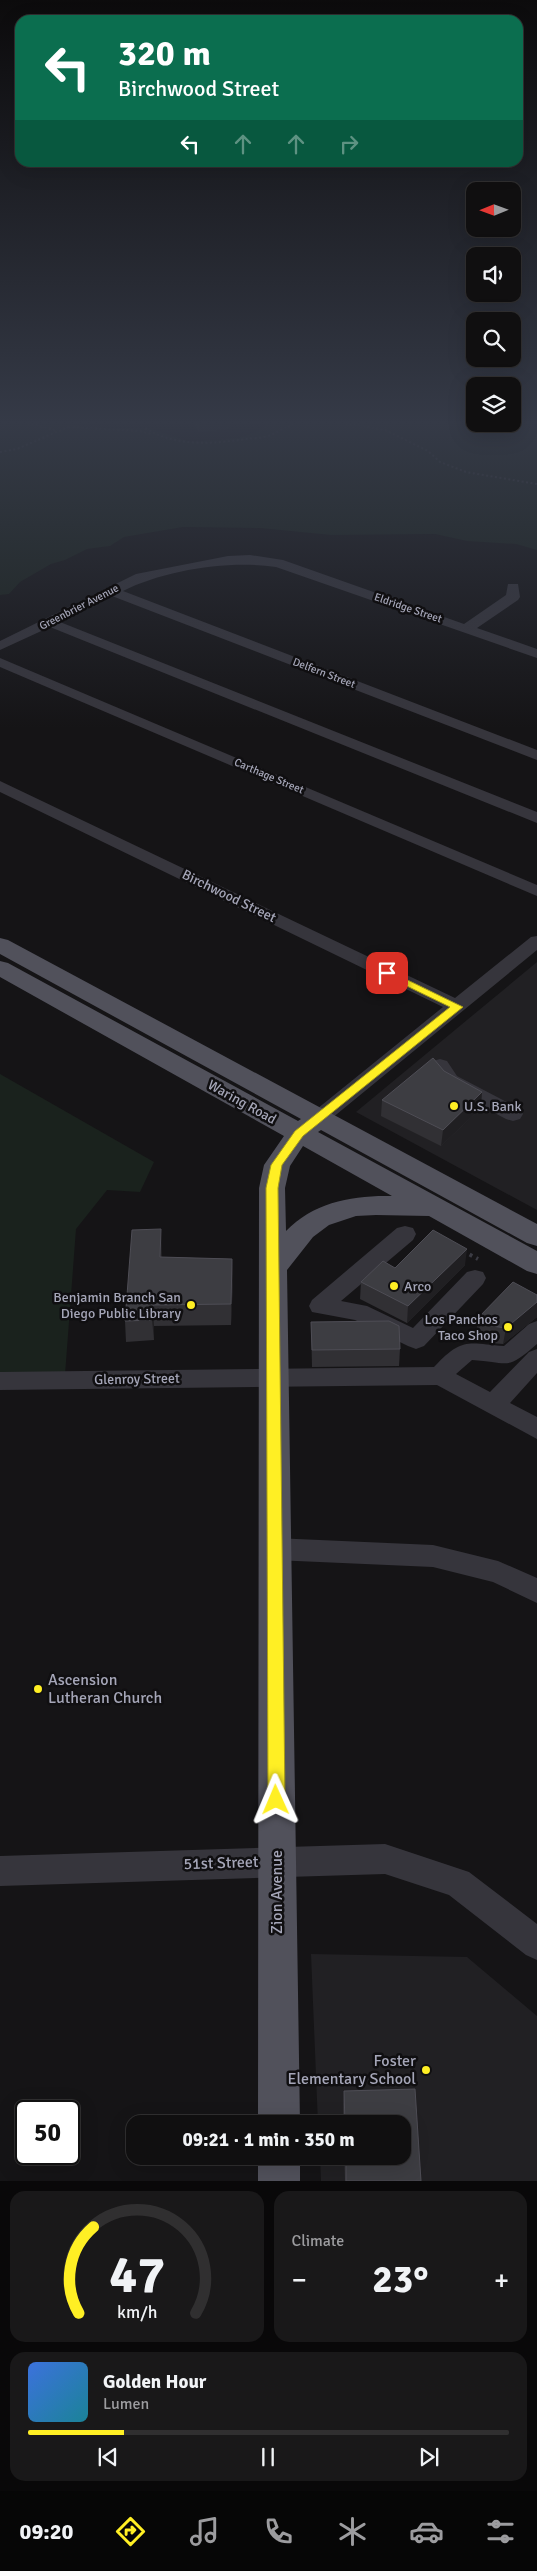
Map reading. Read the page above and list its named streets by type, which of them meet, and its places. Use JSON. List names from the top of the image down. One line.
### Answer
{"streets":{"main road":["Waring Road","Zion Avenue"],"street":["Greenbrier Avenue","Eldridge Street","Delfern Street","Carthage Street","Birchwood Street","Glenroy Street","51st Street"]},"crossings":[["Greenbrier Avenue","Eldridge Street"],["Greenbrier Avenue","Delfern Street"],["Birchwood Street","Zion Avenue"],["Waring Road","Zion Avenue"],["Glenroy Street","Zion Avenue"],["51st Street","Zion Avenue"]],"places":["U.S. Bank","Arco","Benjamin Branch San Diego Public Library","Los Panchos Taco Shop","Ascension Lutheran Church","Foster Elementary School"],"north":"left","page":{"turn":["320 m","Birchwood Street"],"limit":"50","trip":"09:21 · 1 min · 350 m","tile":"Climate","heat":["−","23°","+"],"song":["Golden Hour","Lumen"],"tabs":"09:20","gauge":["47","km/h"]}}
